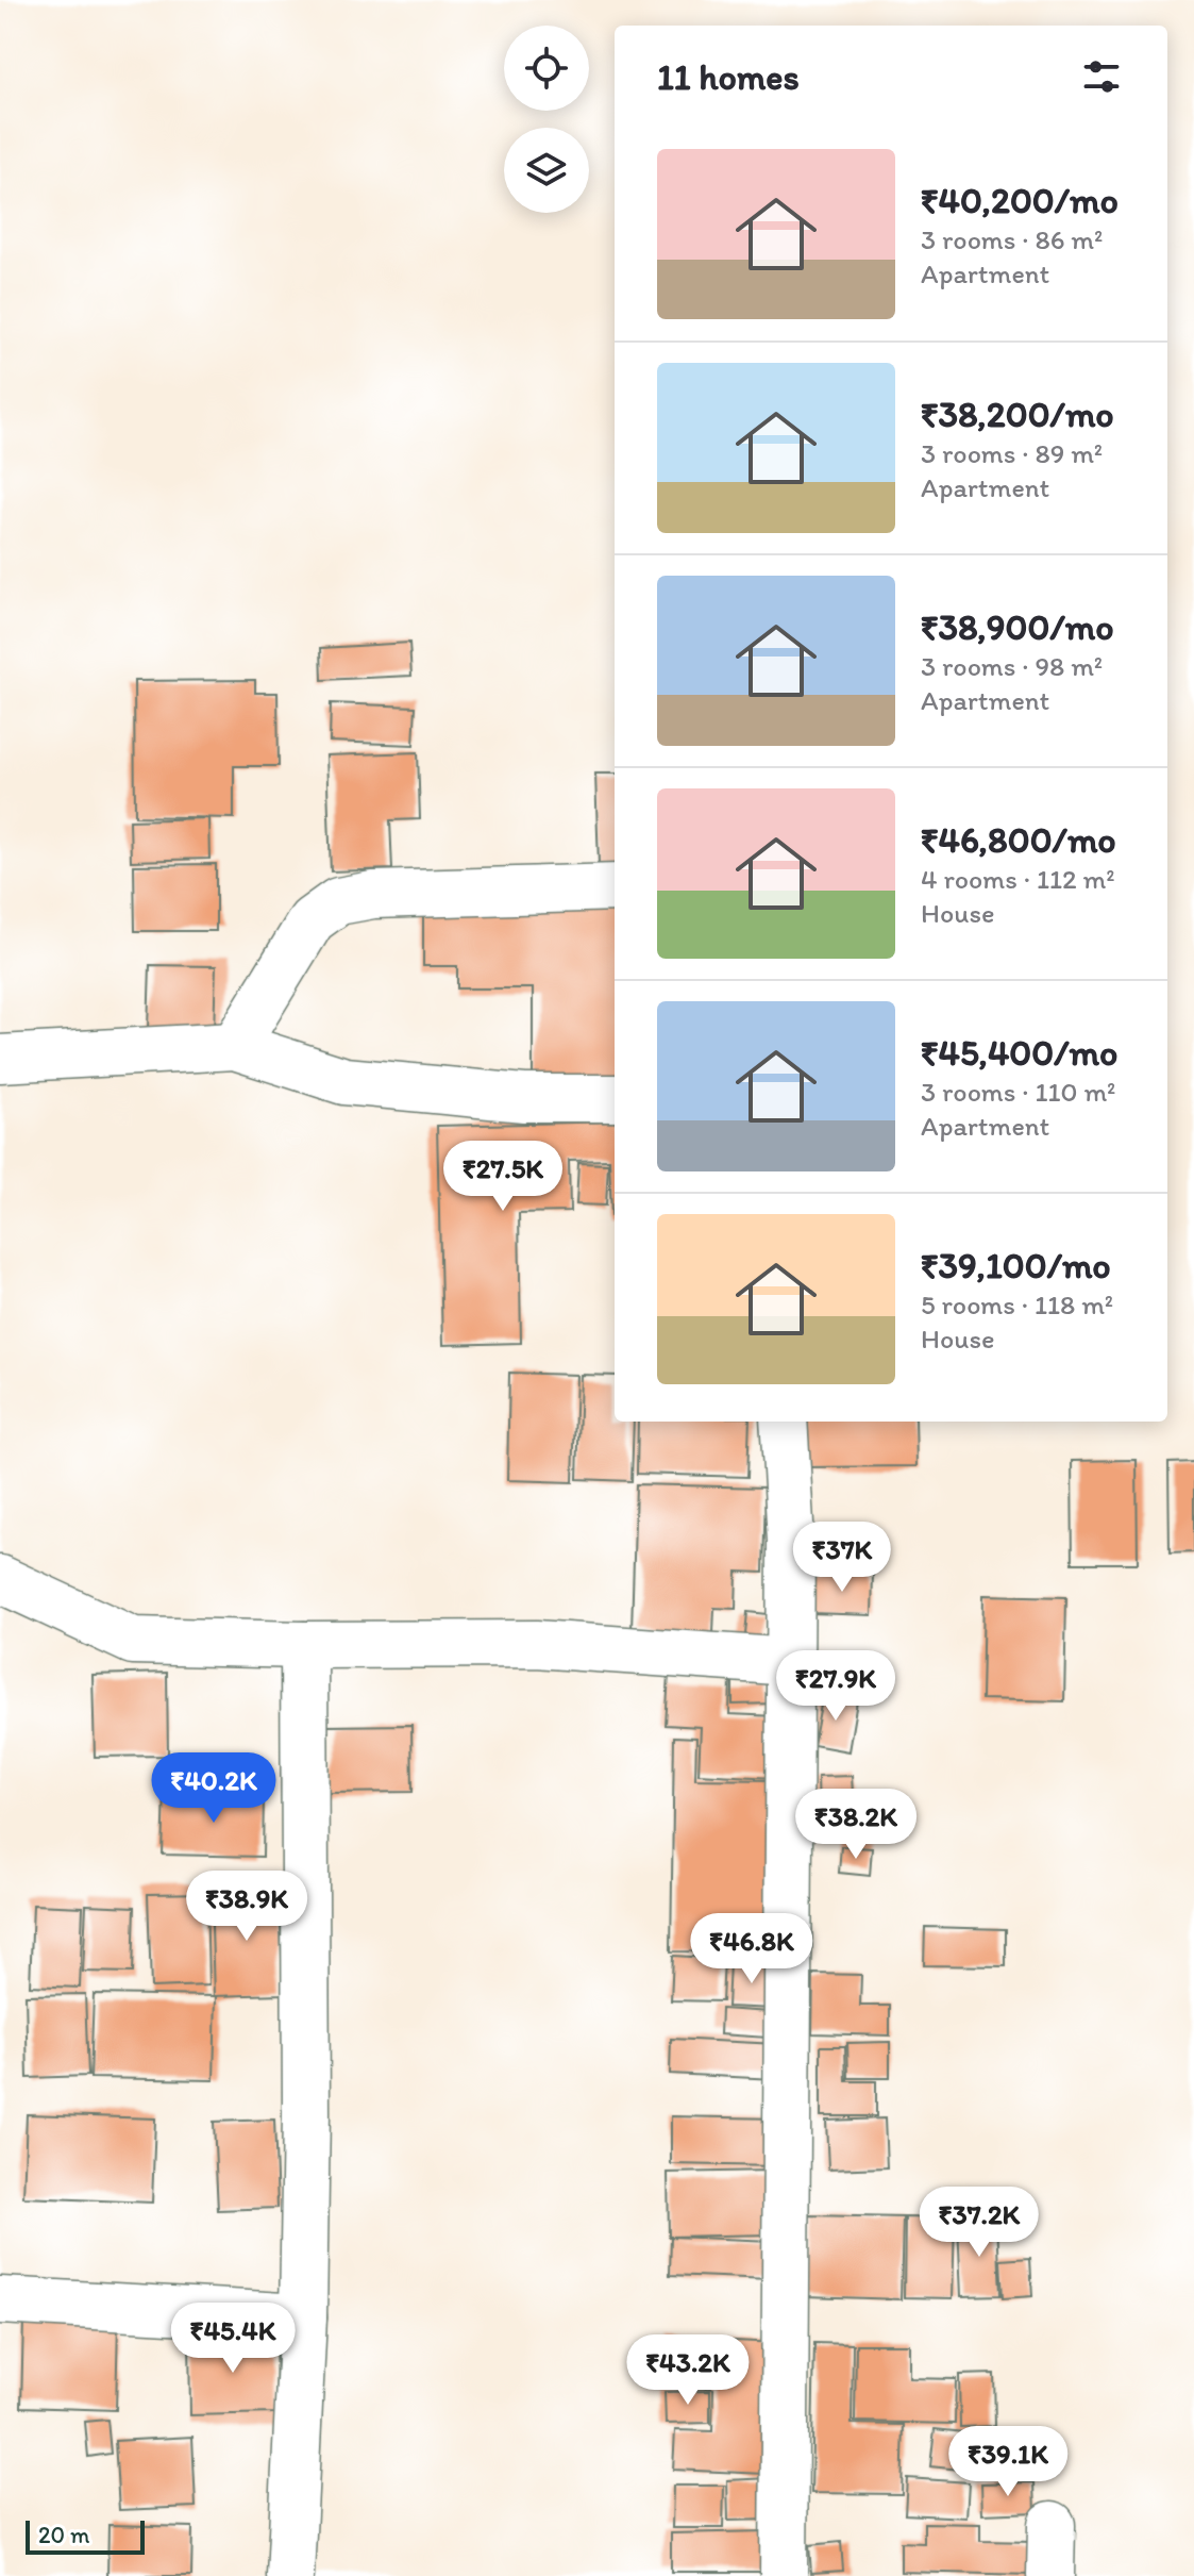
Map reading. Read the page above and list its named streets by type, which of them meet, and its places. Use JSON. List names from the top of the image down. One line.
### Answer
{"scale_bar":"20 m","page":{"heading":"11 homes","list":[{"name":"₹40,200/mo","note":"3 rooms · 86 m² · Apartment"},{"name":"₹38,200/mo","note":"3 rooms · 89 m² · Apartment"},{"name":"₹38,900/mo","note":"3 rooms · 98 m² · Apartment"},{"name":"₹46,800/mo","note":"4 rooms · 112 m² · House"},{"name":"₹45,400/mo","note":"3 rooms · 110 m² · Apartment"},{"name":"₹39,100/mo","note":"5 rooms · 118 m² · House"}],"price":["₹27.5K","₹37K","₹27.9K","₹40.2K","₹38.2K","₹38.9K","₹46.8K","₹37.2K","₹45.4K","₹43.2K","₹39.1K"],"scale":"20 m"}}
